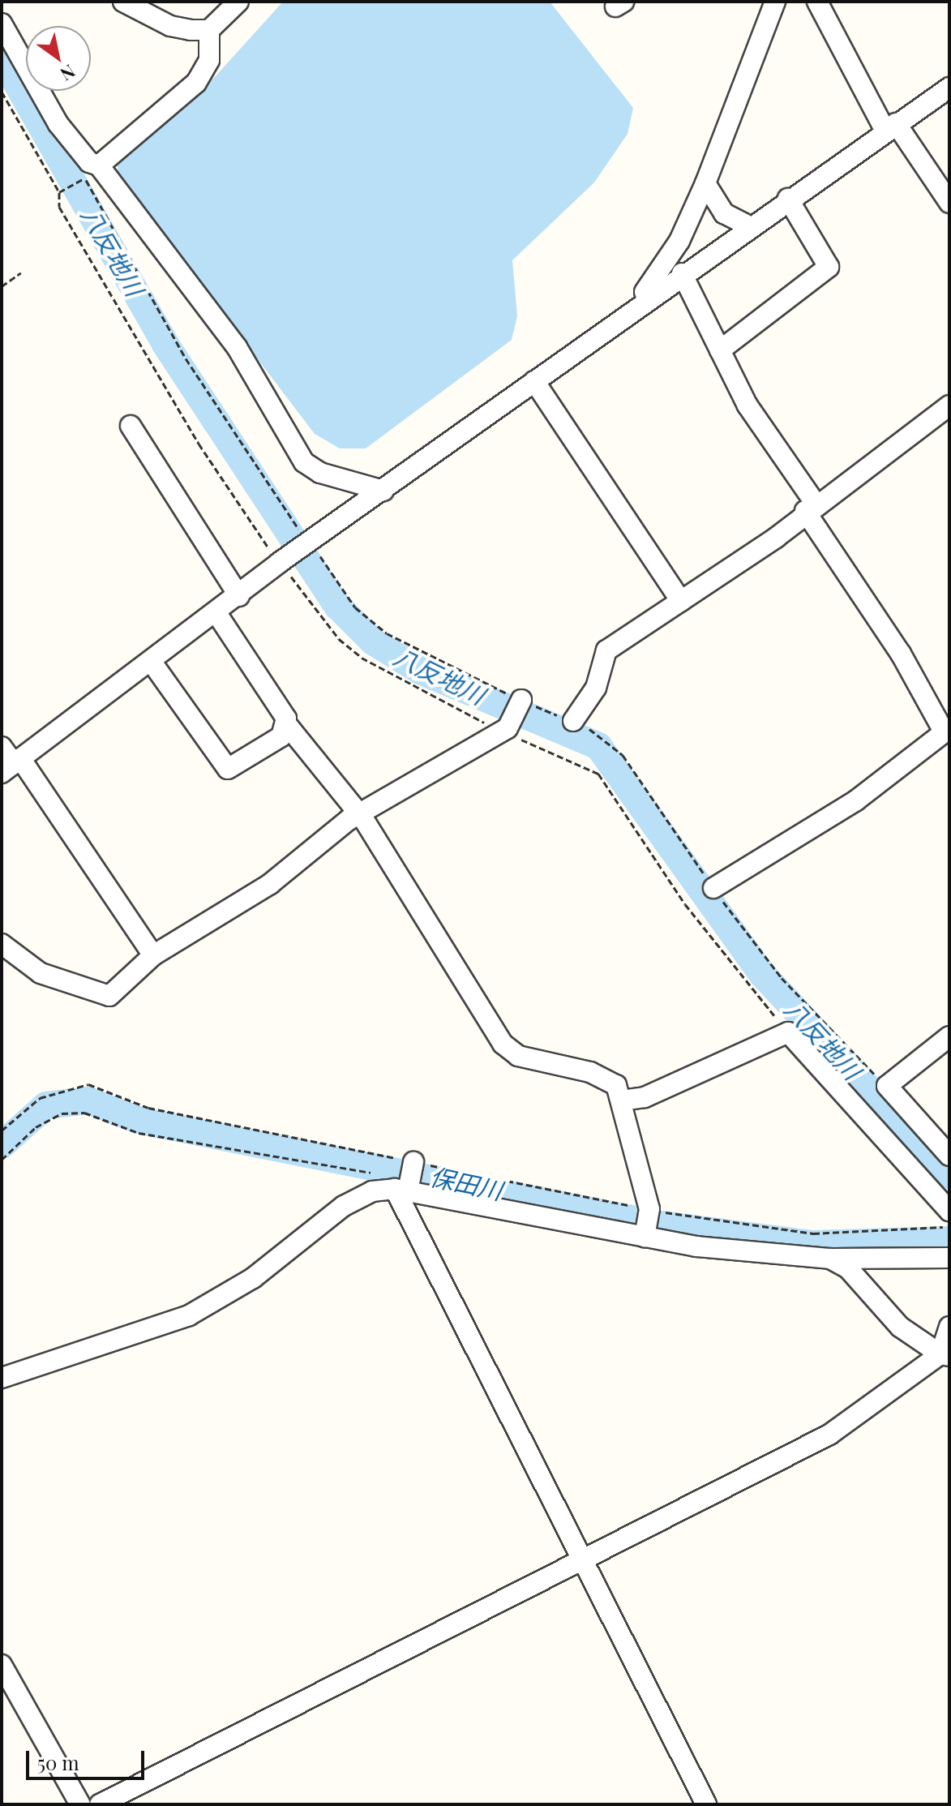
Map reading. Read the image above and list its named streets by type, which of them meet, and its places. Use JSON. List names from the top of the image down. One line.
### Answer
{"water":["八反地川","保田川"],"scale_bar":"50 m","north":"bottom right"}
